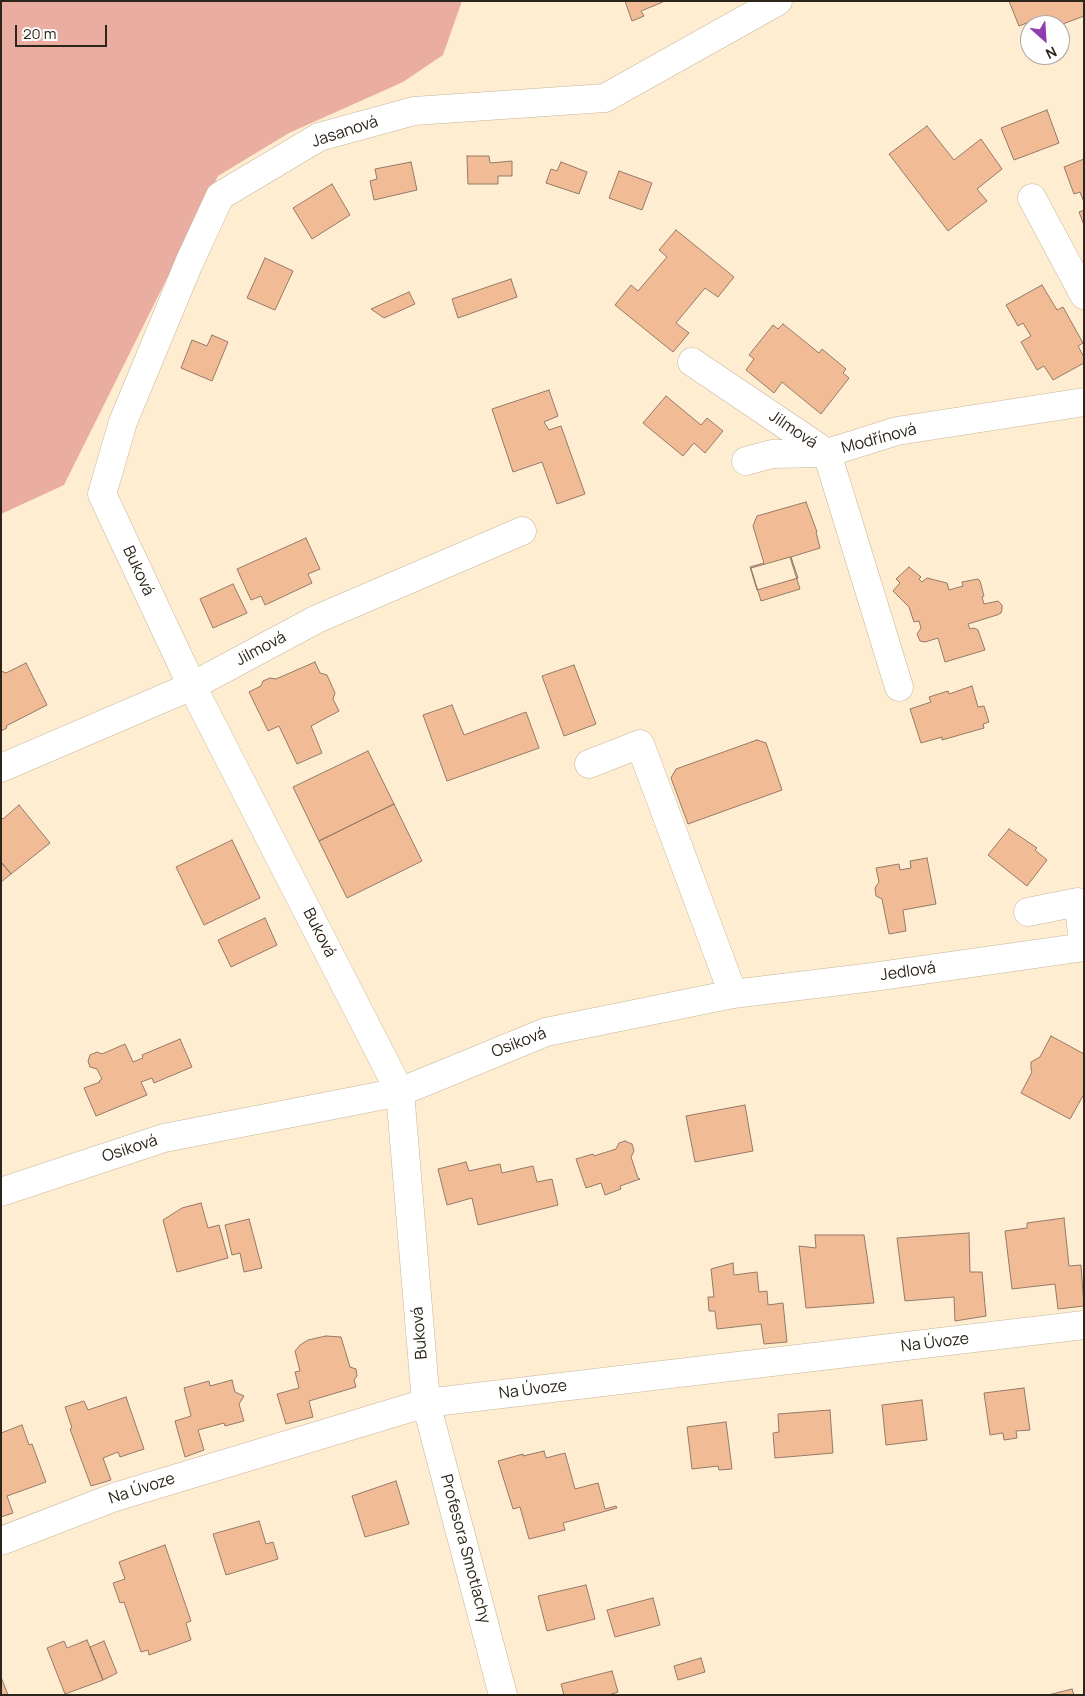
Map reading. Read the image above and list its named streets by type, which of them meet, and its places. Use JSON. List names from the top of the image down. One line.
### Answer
{"streets":{"street":["Jasanová","Jilmová","Modřínová","Buková","Jedlová","Osiková","Na Úvoze","Profesora Smotlachy"]},"crossings":[["Jasanová","Buková"],["Jilmová","Modřínová"],["Jilmová","Buková"],["Buková","Osiková"],["Buková","Na Úvoze"],["Buková","Profesora Smotlachy"],["Jedlová","Osiková"],["Na Úvoze","Profesora Smotlachy"]],"scale_bar":"20 m","north":"bottom right"}
